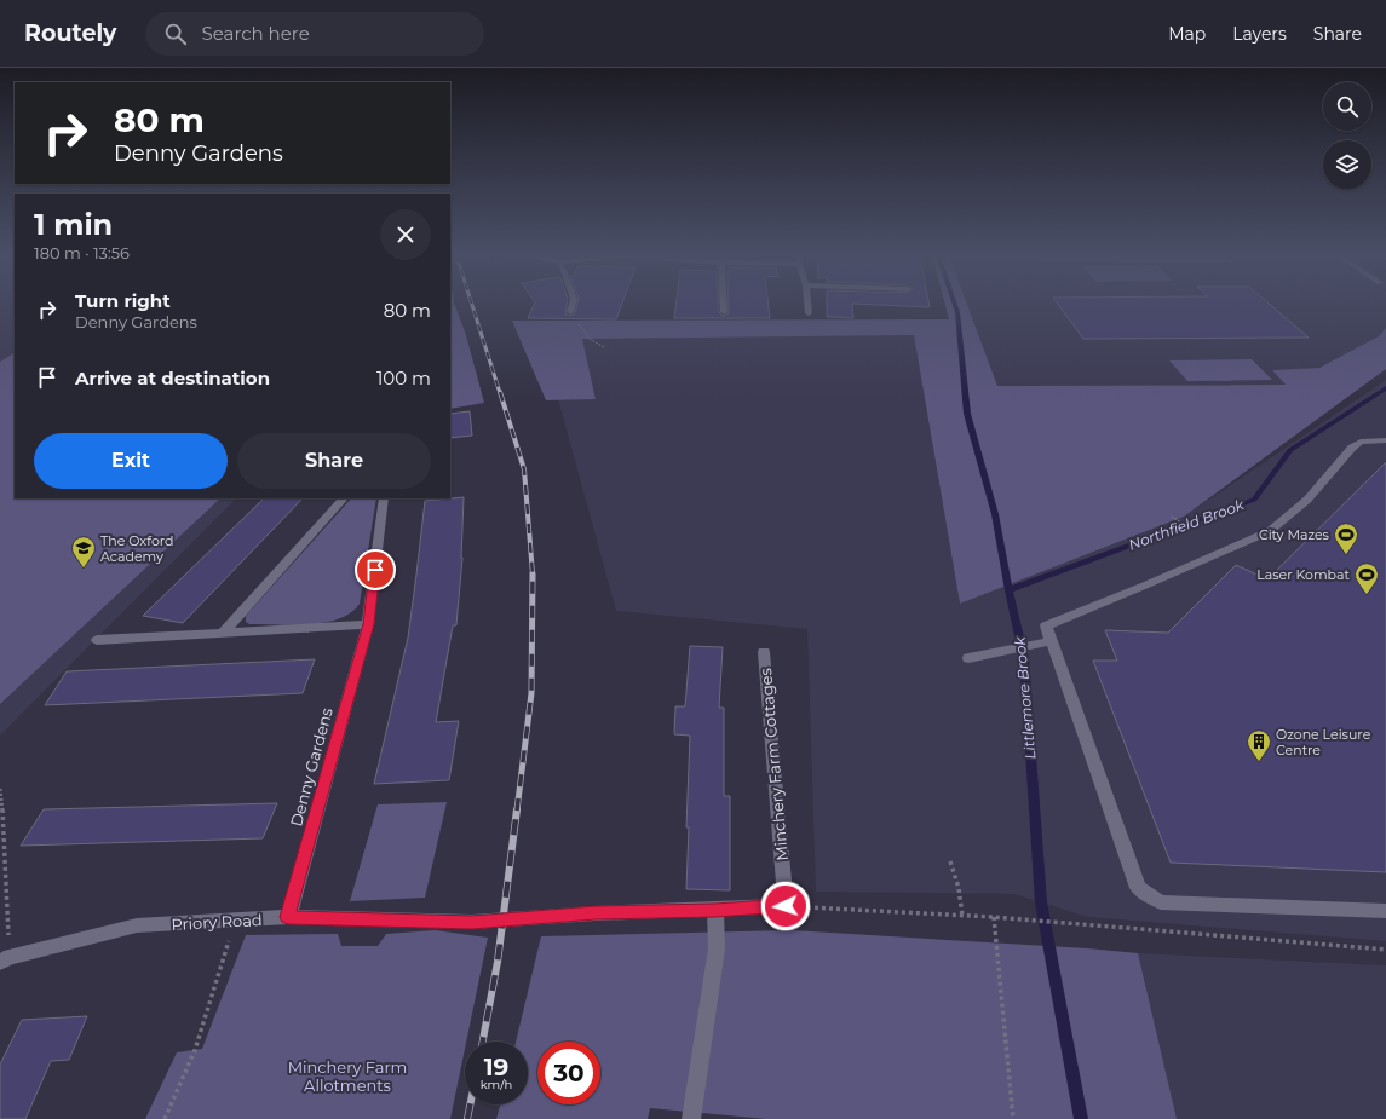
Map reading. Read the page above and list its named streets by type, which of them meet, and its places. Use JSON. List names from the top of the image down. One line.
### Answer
{"streets":{"street":["Minchery Farm Cottages","Denny Gardens","Priory Road"]},"crossings":[["Minchery Farm Cottages","Priory Road"],["Denny Gardens","Priory Road"]],"water":["Northfield Brook","Littlemore Brook"],"parks":["Minchery Farm Allotments"],"places":{"sports":["City Mazes","Laser Kombat"],"school or university":["The Oxford Academy"],"building":["Ozone Leisure Centre"]},"page":{"header":"Routely","search":"Search here","nav":["Map","Layers","Share"],"turn":["80 m","Denny Gardens"],"heading":["1 min","180 m · 13:56"],"list":[{"name":"Turn right","note":"Denny Gardens","value":"80 m"},{"name":"Arrive at destination","value":"100 m"}],"buttons":["Exit","Share"],"speed":"19 km/h","limit":"30"}}
